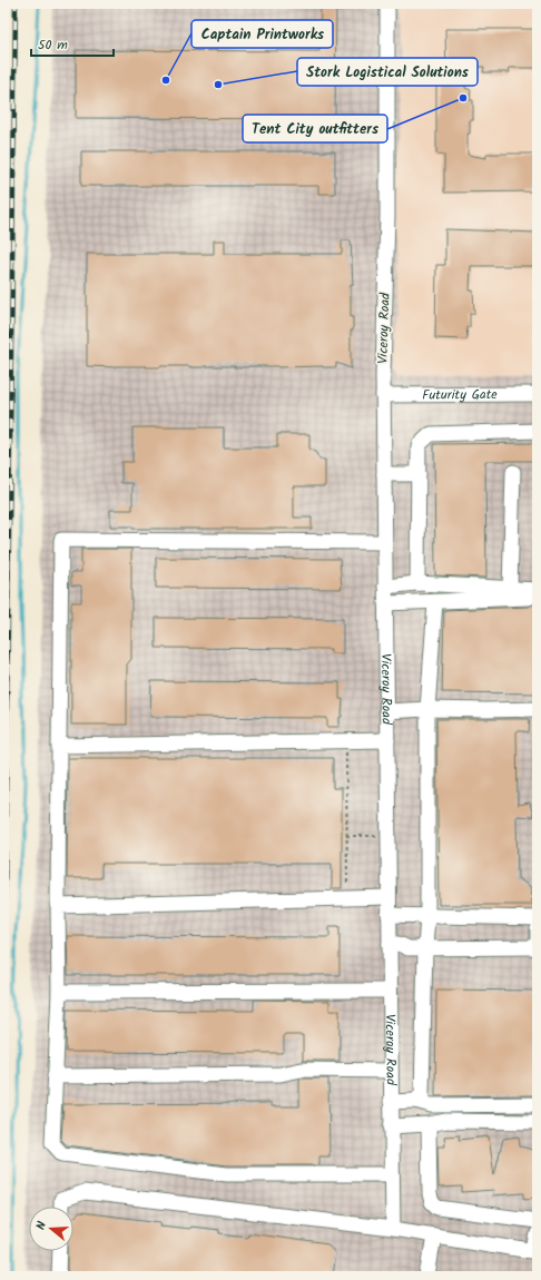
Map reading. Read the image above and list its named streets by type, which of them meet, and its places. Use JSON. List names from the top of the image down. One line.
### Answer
{"streets":{"street":["Viceroy Road","Futurity Gate"]},"crossings":[["Viceroy Road","Futurity Gate"]],"places":["Captain Printworks","Stork Logistical Solutions","Tent City outfitters"],"scale_bar":"50 m","north":"left"}
